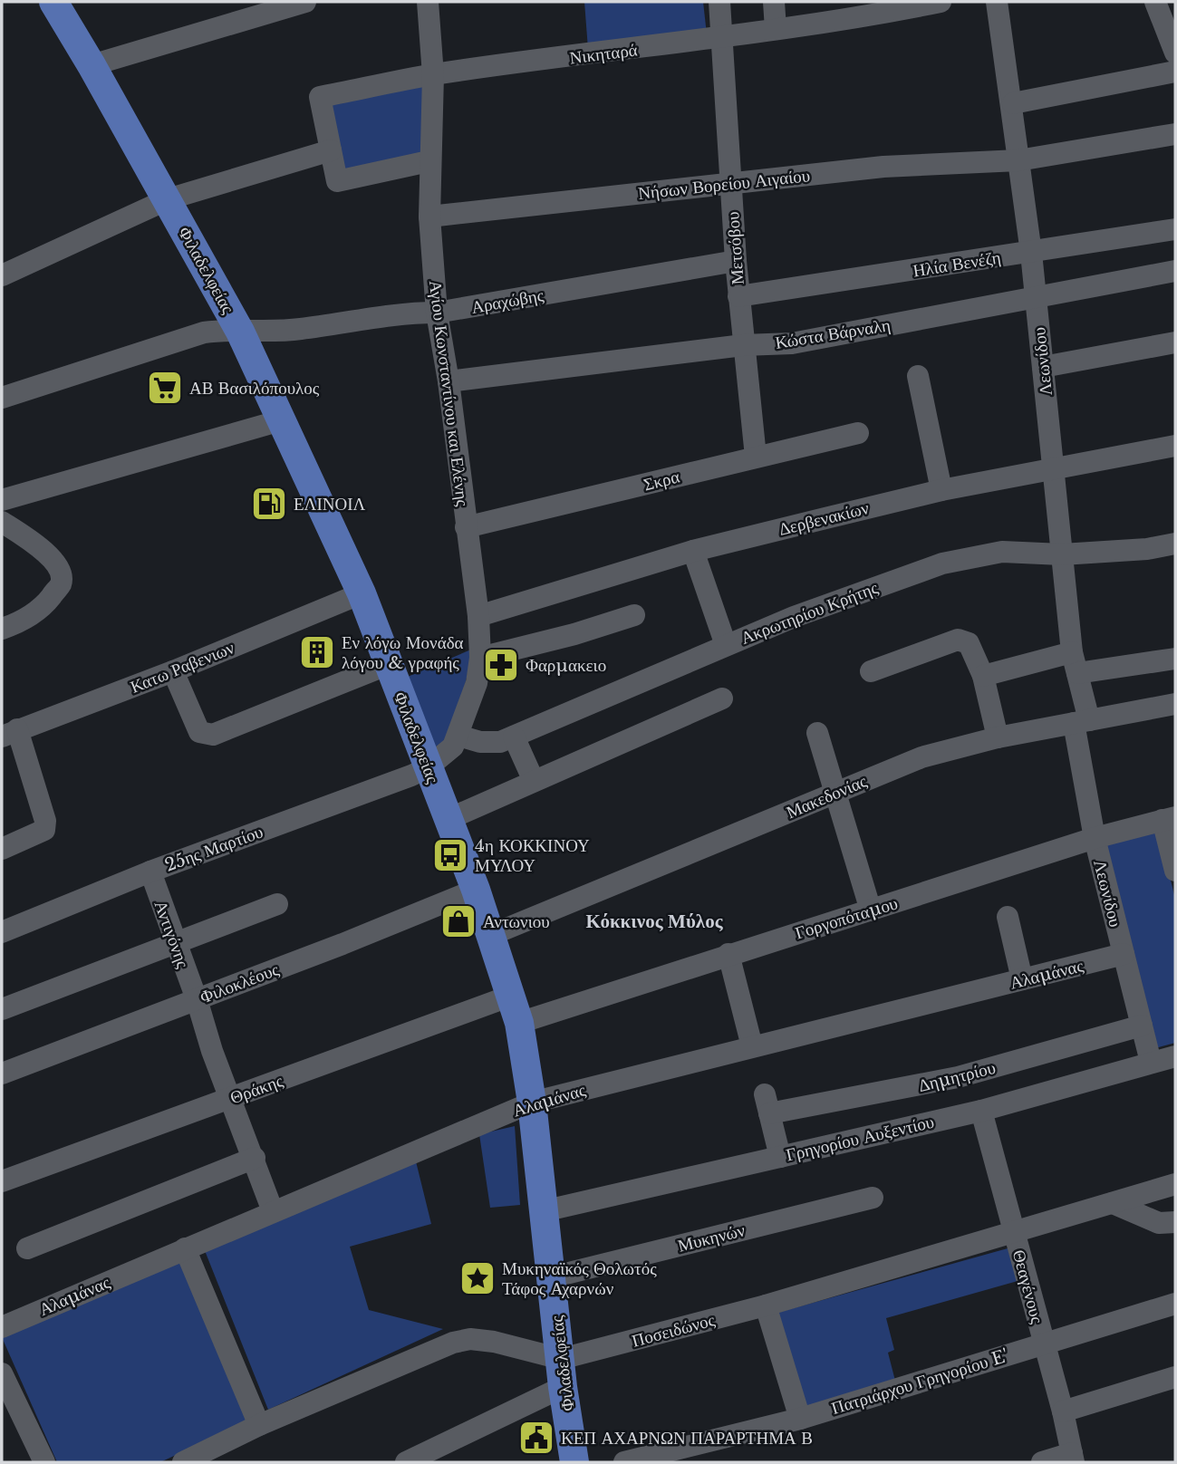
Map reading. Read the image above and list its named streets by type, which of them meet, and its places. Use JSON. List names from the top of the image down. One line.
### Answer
{"streets":{"main road":["Φιλαδελφείας"],"street":["Νικηταρά","Νήσων Βορείου Αιγαίου","Μετσόβου","Ηλία Βενέζη","Αραχώβης","Κώστα Βάρναλη","Λεωνίδου","Αγίου Κωνσταντίνου και Ελένης","Σκρα","Δερβενακίων","Ακρωτηρίου Κρήτης","Κατω Ραβενιων","Μακεδονίας","25ης Μαρτίου","Γοργοπόταμου","Αντιγόνης","Αλαμάνας","Φιλοκλέους","Δημητρίου","Θράκης","Γρηγορίου Αυξεντίου","Μυκηνών","Θεαγένους","Ποσειδώνος","Πατριάρχου Γρηγορίου E'"]},"crossings":[["Νικηταρά","Μετσόβου"],["Νικηταρά","Αγίου Κωνσταντίνου και Ελένης"],["Νήσων Βορείου Αιγαίου","Μετσόβου"],["Νήσων Βορείου Αιγαίου","Λεωνίδου"],["Νήσων Βορείου Αιγαίου","Αγίου Κωνσταντίνου και Ελένης"],["Μετσόβου","Ηλία Βενέζη"],["Μετσόβου","Αραχώβης"],["Μετσόβου","Κώστα Βάρναλη"],["Μετσόβου","Σκρα"],["Ηλία Βενέζη","Λεωνίδου"],["Φιλαδελφείας","Αραχώβης"],["Φιλαδελφείας","Αγίου Κωνσταντίνου και Ελένης"],["Φιλαδελφείας","Κατω Ραβενιων"],["Φιλαδελφείας","Μακεδονίας"],["Φιλαδελφείας","25ης Μαρτίου"],["Φιλαδελφείας","Γοργοπόταμου"],["Φιλαδελφείας","Αλαμάνας"],["Φιλαδελφείας","Φιλοκλέους"],["Φιλαδελφείας","Θράκης"],["Φιλαδελφείας","Γρηγορίου Αυξεντίου"],["Φιλαδελφείας","Μυκηνών"],["Φιλαδελφείας","Ποσειδώνος"],["Αραχώβης","Αγίου Κωνσταντίνου και Ελένης"],["Κώστα Βάρναλη","Λεωνίδου"],["Κώστα Βάρναλη","Αγίου Κωνσταντίνου και Ελένης"],["Λεωνίδου","Δερβενακίων"],["Λεωνίδου","Ακρωτηρίου Κρήτης"],["Λεωνίδου","Μακεδονίας"],["Λεωνίδου","Γοργοπόταμου"],["Λεωνίδου","Αλαμάνας"],["Λεωνίδου","Δημητρίου"],["Λεωνίδου","Γρηγορίου Αυξεντίου"],["Αγίου Κωνσταντίνου και Ελένης","Σκρα"],["Αγίου Κωνσταντίνου και Ελένης","Δερβενακίων"],["Αγίου Κωνσταντίνου και Ελένης","Ακρωτηρίου Κρήτης"],["Αγίου Κωνσταντίνου και Ελένης","25ης Μαρτίου"],["25ης Μαρτίου","Αντιγόνης"],["Αντιγόνης","Αλαμάνας"],["Αντιγόνης","Φιλοκλέους"],["Αντιγόνης","Θράκης"],["Δημητρίου","Γρηγορίου Αυξεντίου"],["Γρηγορίου Αυξεντίου","Θεαγένους"],["Θεαγένους","Ποσειδώνος"],["Θεαγένους","Πατριάρχου Γρηγορίου E'"]],"districts":["Κόκκινος Μύλος"],"places":{"supermarket":["ΑΒ Βασιλόπουλος"],"fuel station":["ΕΛΙΝΟΙΛ"],"building":["Εν λόγω Μονάδα λόγου & γραφής"],"pharmacy":["Φαρμακειο"],"bus stop":["4η ΚΟΚΚΙΝΟΥ ΜΥΛΟΥ"],"shop":["Αντωνιου"],"place":["Μυκηναϊκός Θολωτός Τάφος Αχαρνών"],"public building":["ΚΕΠ ΑΧΑΡΝΩΝ ΠΑΡΑΡΤΗΜΑ Β"]}}
